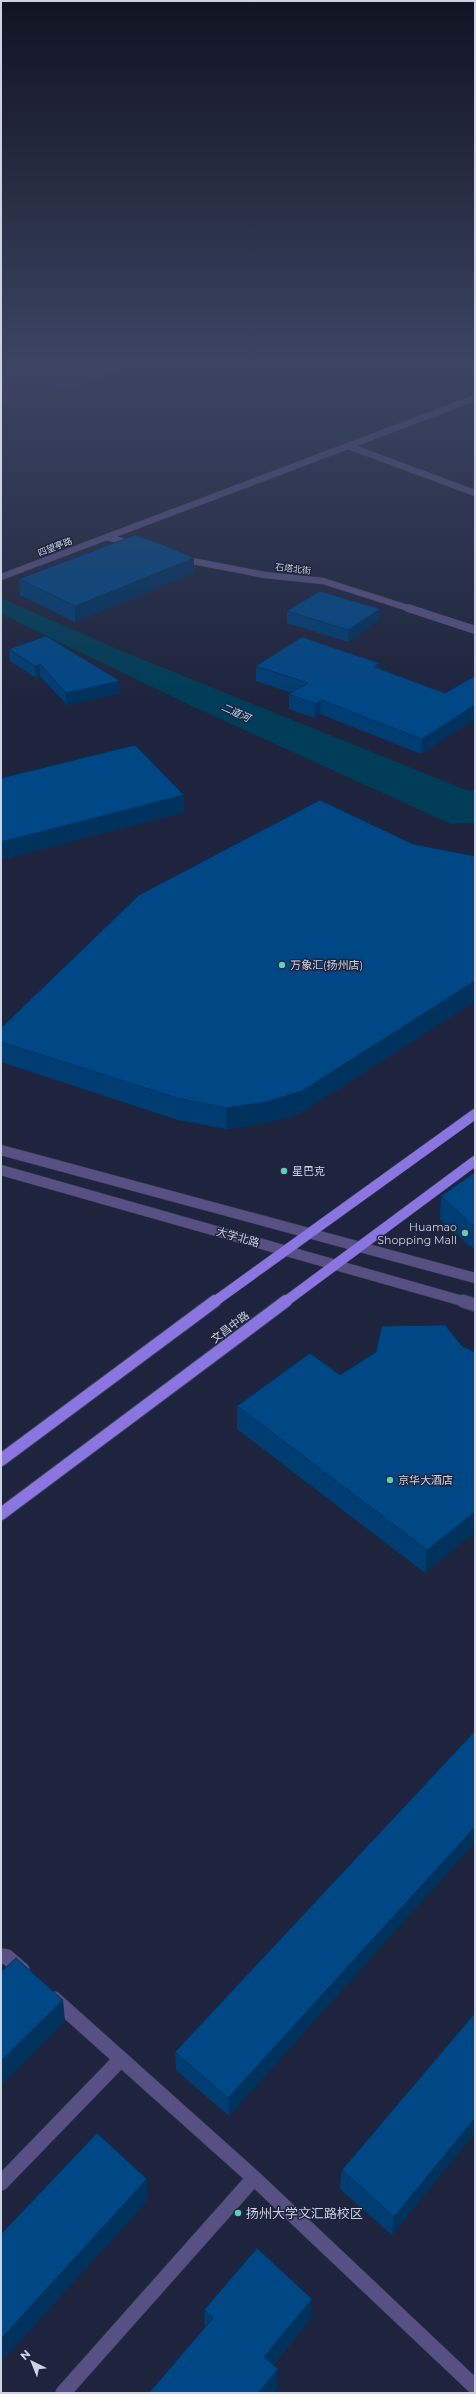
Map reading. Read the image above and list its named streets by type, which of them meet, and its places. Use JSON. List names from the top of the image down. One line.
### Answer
{"streets":{"main road":["文昌中路"],"street":["四望亭路","石塔北街","大学北路"]},"crossings":[["大学北路","文昌中路"]],"water":["二道河"],"places":["万象汇(扬州店)","星巴克","Huamao Shopping Mall","京华大酒店","扬州大学文汇路校区"],"north":"top left"}
